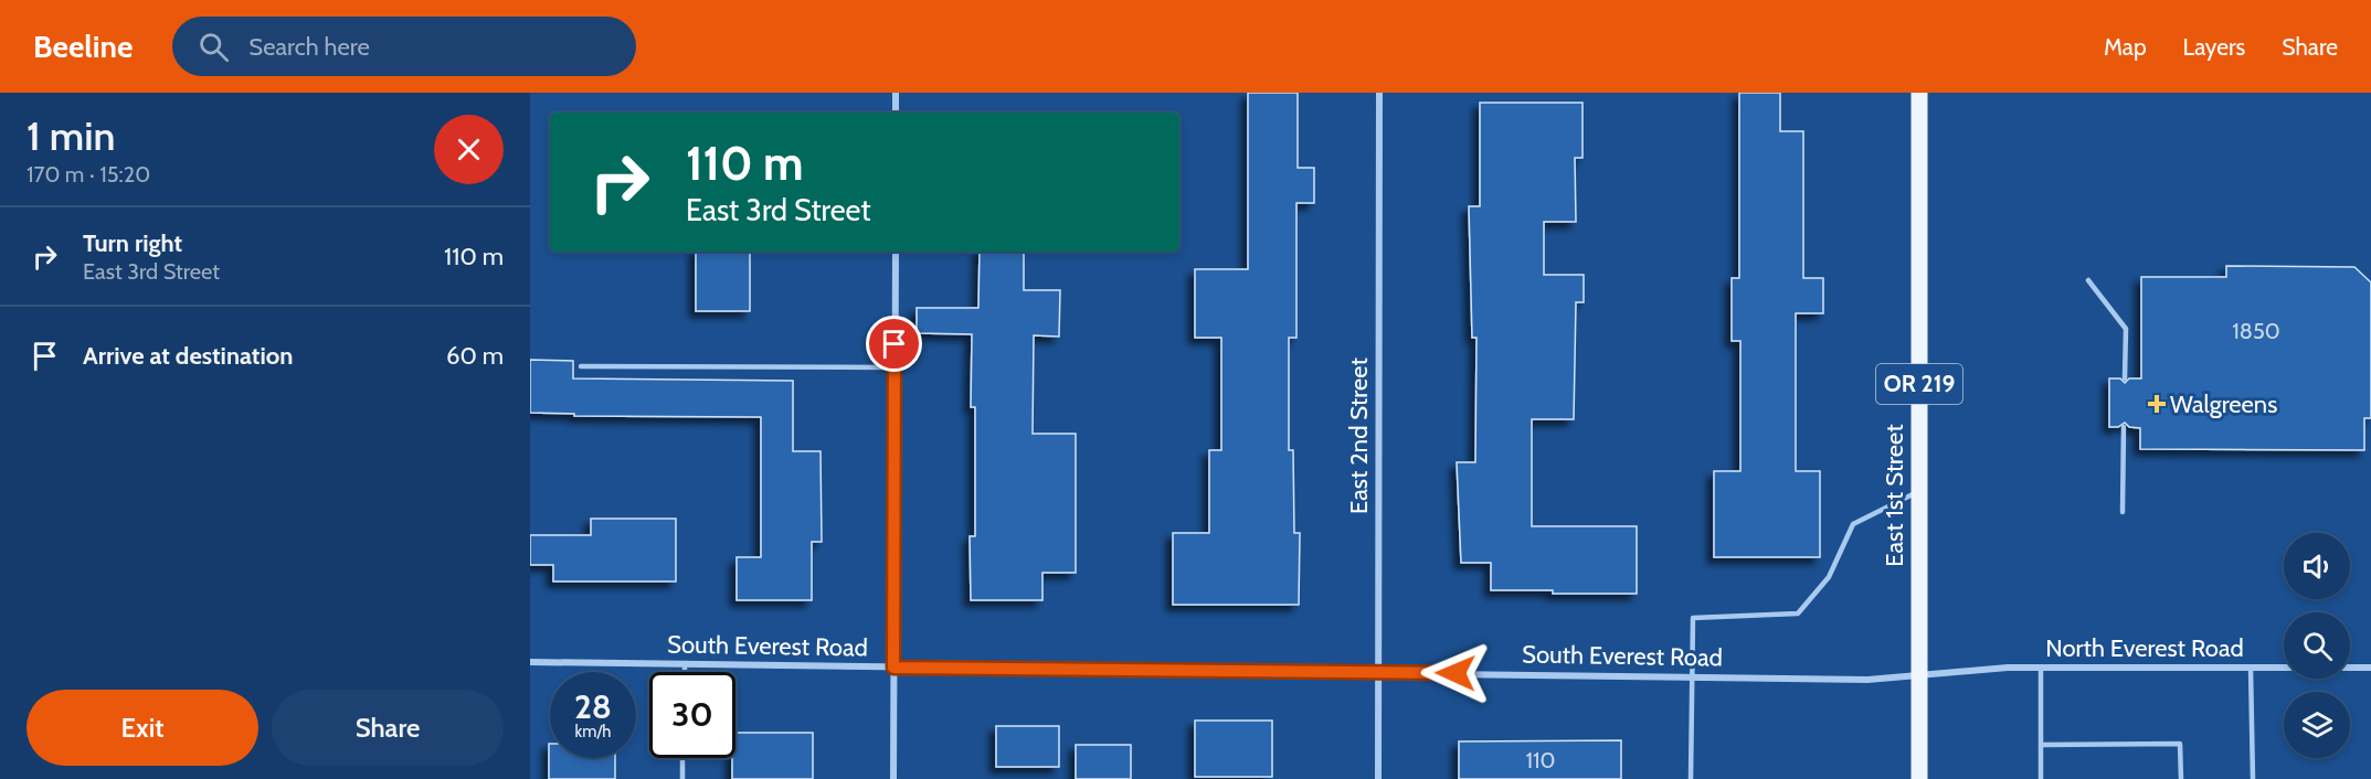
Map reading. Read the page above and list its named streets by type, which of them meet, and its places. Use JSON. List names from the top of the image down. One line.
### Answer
{"streets":{"main road":["OR 219","East 1st Street"],"street":["East 2nd Street","South Everest Road","North Everest Road"]},"crossings":[["East 2nd Street","South Everest Road"],["East 1st Street","South Everest Road"],["East 1st Street","North Everest Road"],["South Everest Road","North Everest Road"]],"places":{"health":["Walgreens"]},"house_numbers":["1850","110"],"page":{"header":"Beeline","search":"Search here","nav":["Map","Layers","Share"],"heading":["1 min","170 m · 15:20"],"turn":["110 m","East 3rd Street"],"list":[{"name":"Turn right","note":"East 3rd Street","value":"110 m"},{"name":"Arrive at destination","value":"60 m"}],"speed":"28 km/h","limit":"30","buttons":["Exit","Share"]}}
